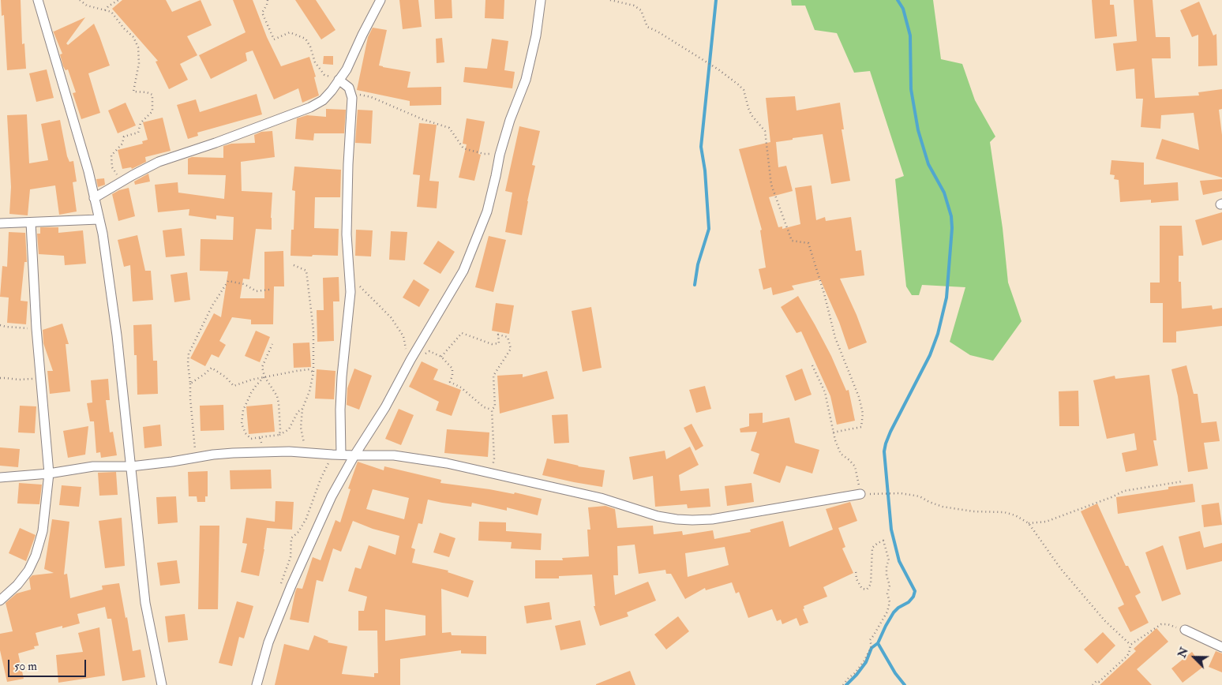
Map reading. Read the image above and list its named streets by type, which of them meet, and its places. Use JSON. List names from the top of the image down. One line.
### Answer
{"scale_bar":"50 m","north":"top left"}
